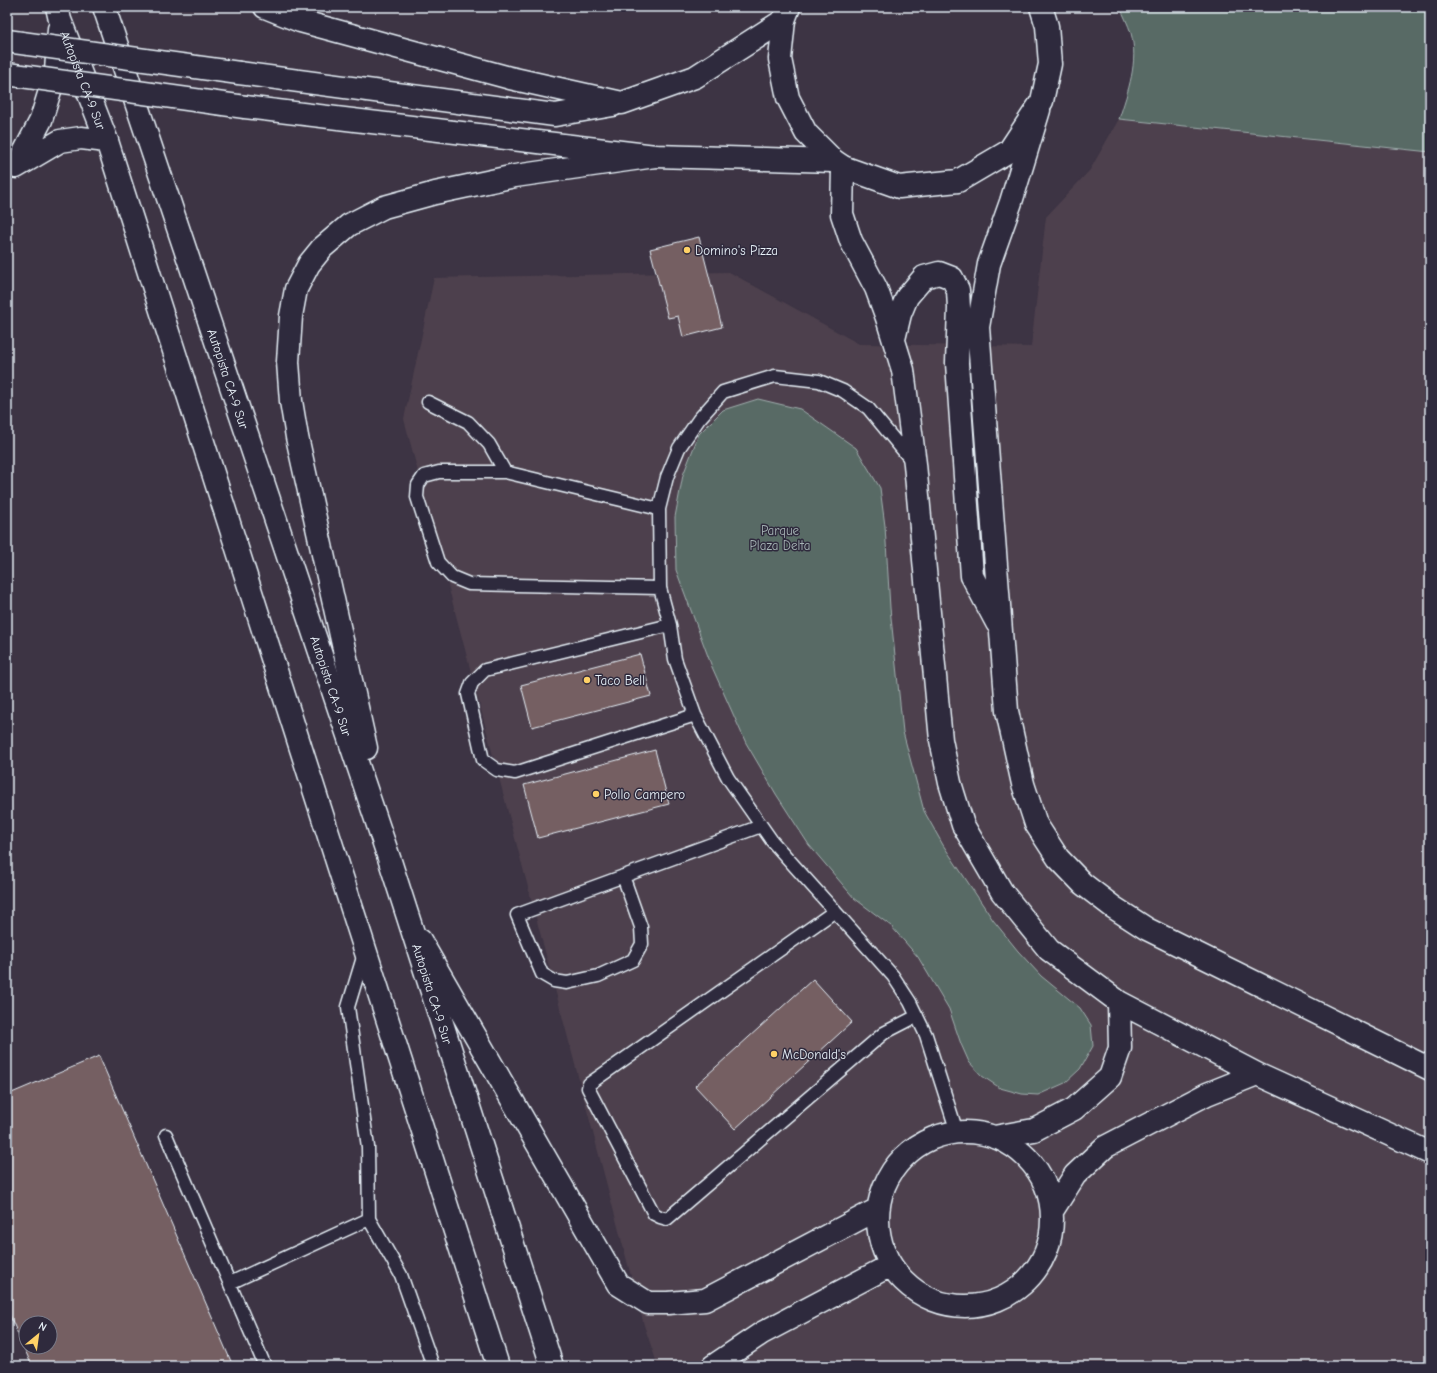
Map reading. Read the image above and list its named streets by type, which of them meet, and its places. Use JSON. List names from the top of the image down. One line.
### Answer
{"streets":{"main road":["Autopista CA-9 Sur"]},"parks":["Parque Plaza Delta"],"places":["Domino's Pizza","Taco Bell","Pollo Campero","McDonald's"],"north":"top right"}
